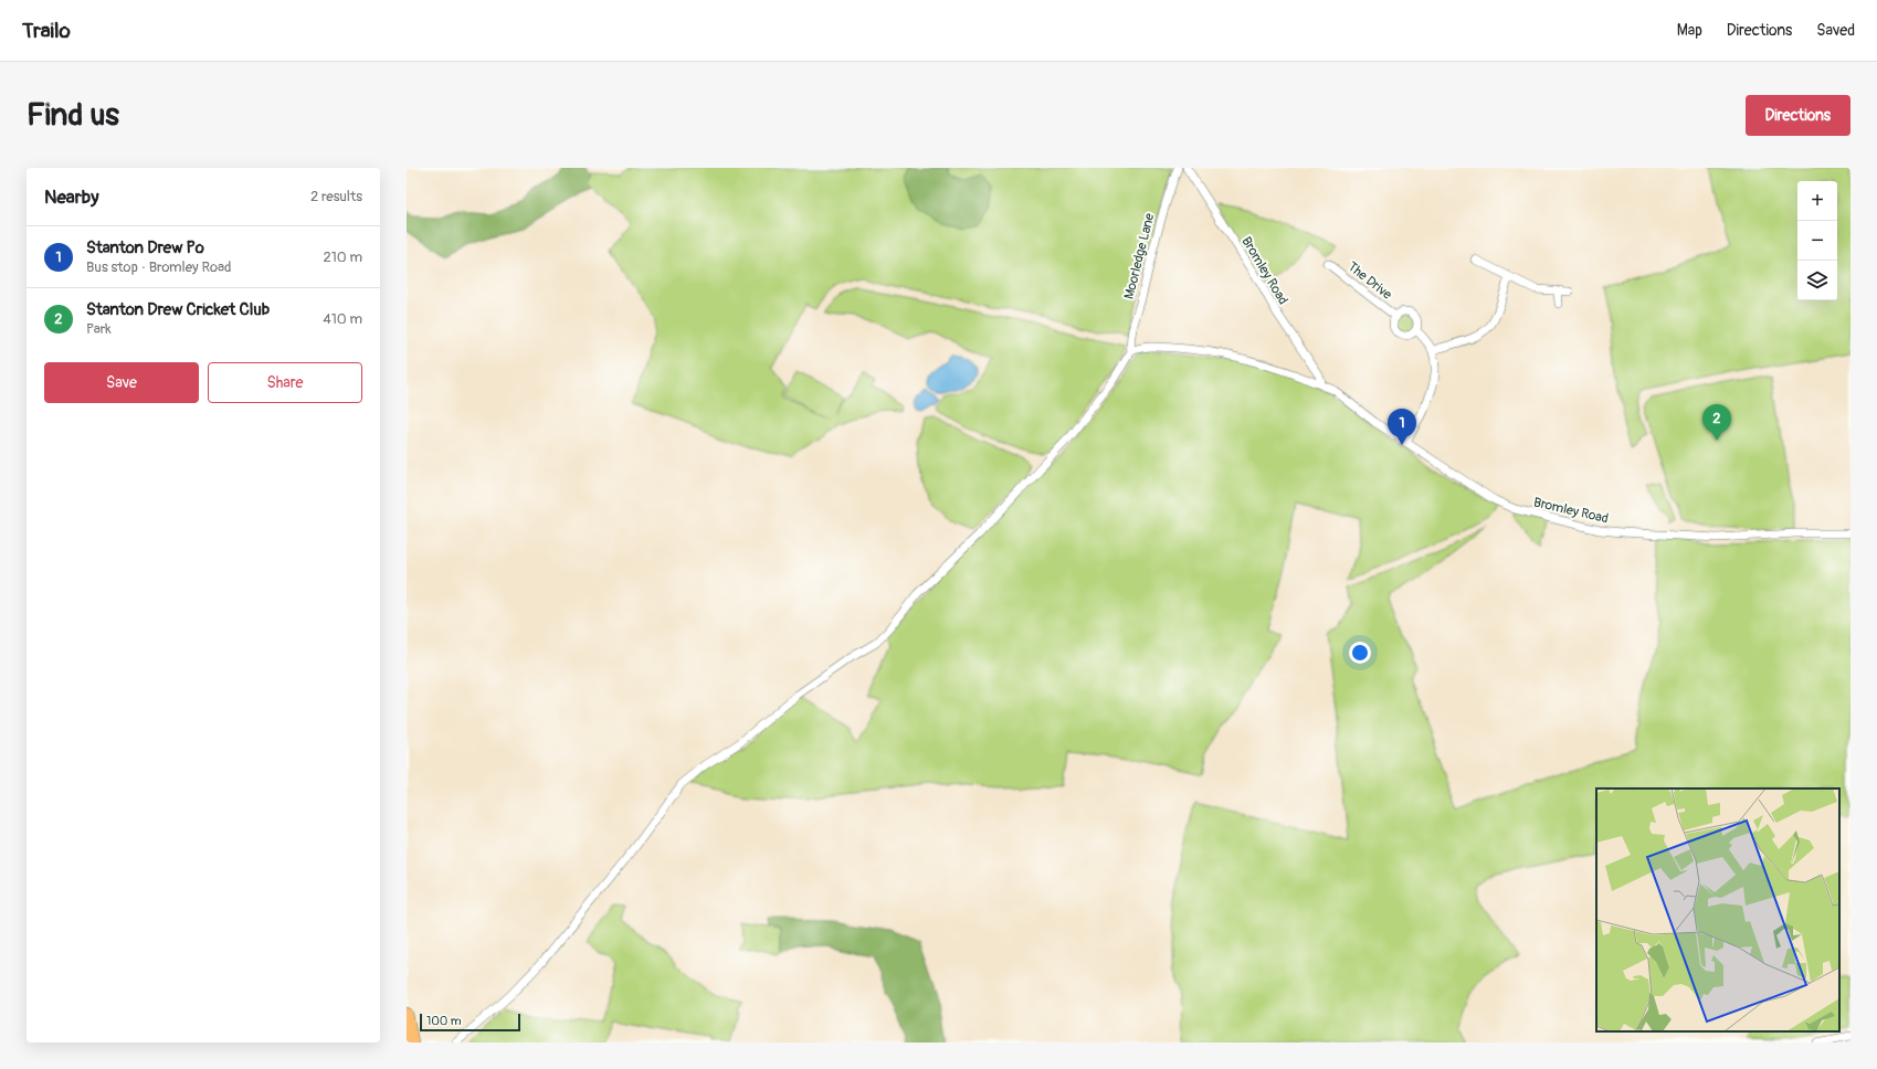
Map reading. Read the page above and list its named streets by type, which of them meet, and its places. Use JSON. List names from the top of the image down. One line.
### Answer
{"streets":{"street":["Moorledge Lane","Bromley Road","The Drive"]},"crossings":[["Moorledge Lane","Bromley Road"]],"scale_bar":"100 m","page":{"header":"Trailo","nav":["Map","Directions","Saved"],"buttons":["Directions",["Save","Share"]],"title":"Find us","heading":["Nearby","2 results"],"map_buttons":["+","−"],"list":[{"mark":"1","name":"Stanton Drew Po","note":"Bus stop · Bromley Road","value":"210 m"},{"mark":"2","name":"Stanton Drew Cricket Club","note":"Park","value":"410 m"}],"pins":["2","1"],"scale":"100 m"}}
